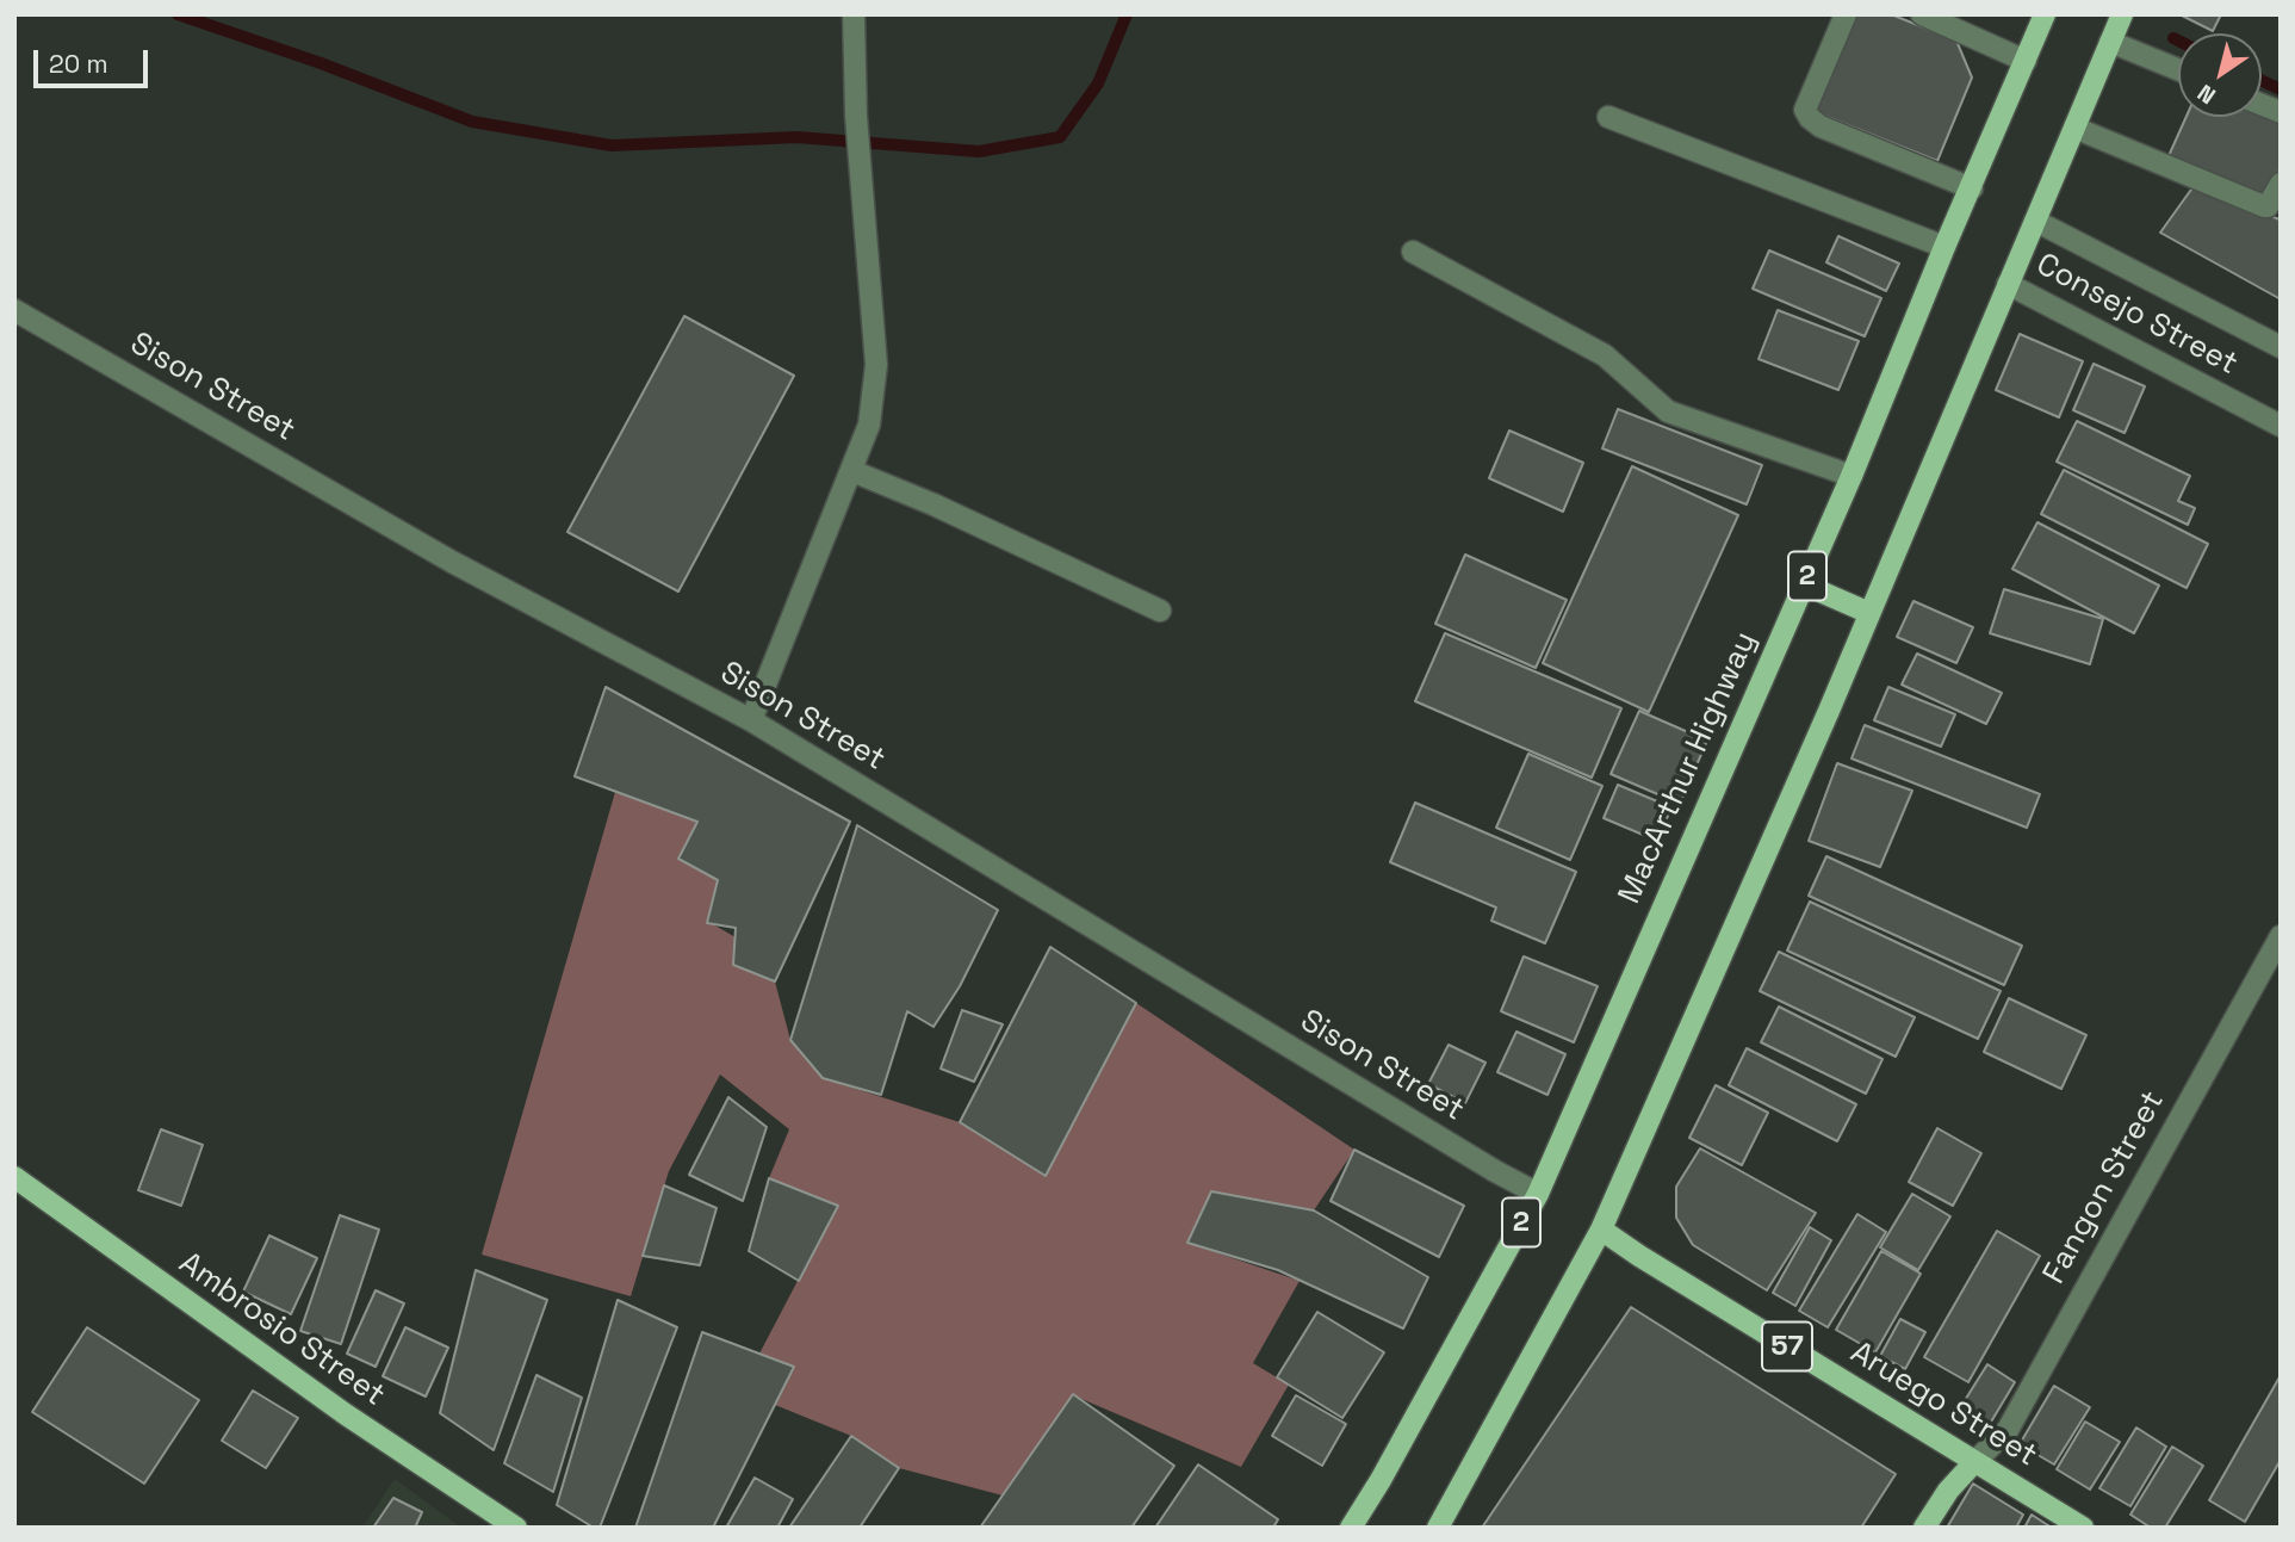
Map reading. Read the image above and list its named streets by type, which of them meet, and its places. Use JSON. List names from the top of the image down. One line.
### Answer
{"streets":{"main road":["2","MacArthur Highway","Ambrosio Street","57","Aruego Street"],"street":["Consejo Street","Sison Street","Fangon Street"]},"crossings":[["Consejo Street","2"],["Sison Street","MacArthur Highway"],["2","Aruego Street"],["Fangon Street","Aruego Street"]],"scale_bar":"20 m","north":"bottom left"}
